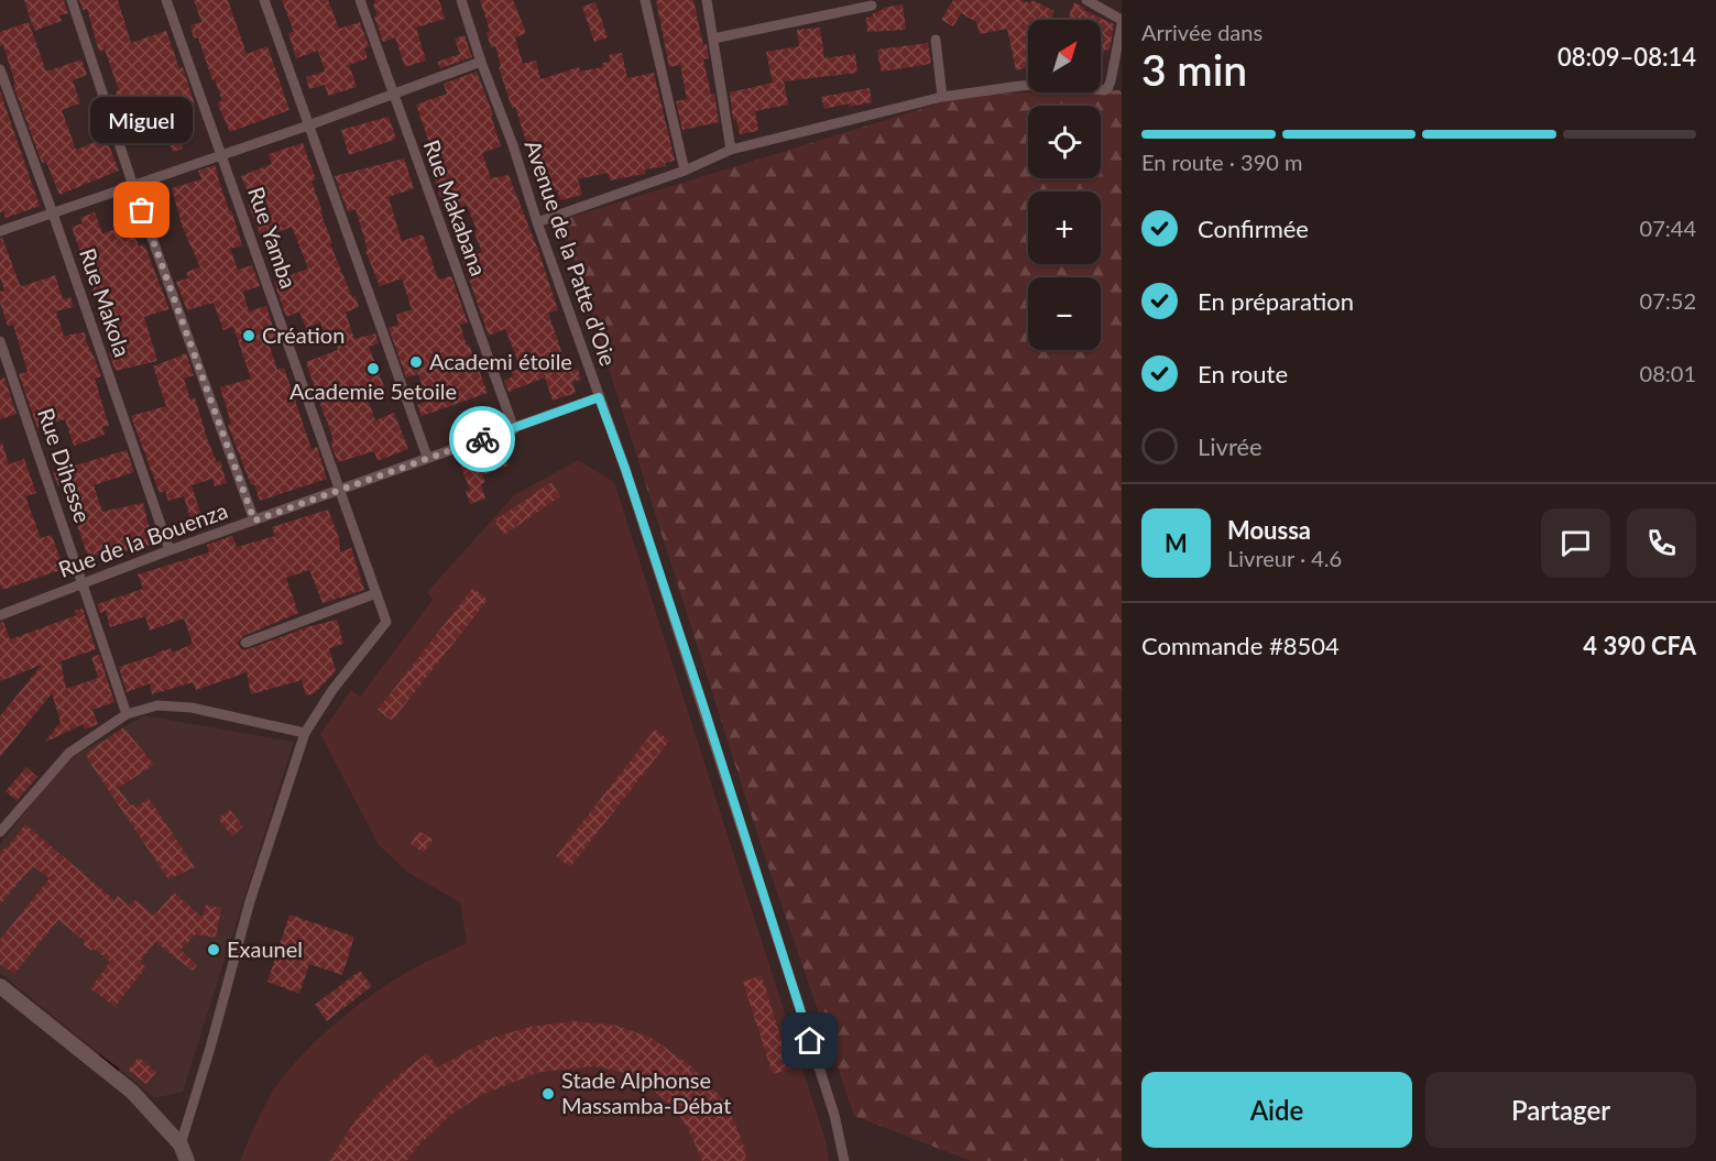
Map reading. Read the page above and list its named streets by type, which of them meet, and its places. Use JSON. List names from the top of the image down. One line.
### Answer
{"streets":{"street":["Rue Makabana","Rue Yamba","Avenue de la Patte d'Oie","Rue Makola","Rue Dihesse","Rue de la Bouenza"]},"crossings":[["Rue Makabana","Rue de la Bouenza"],["Rue Yamba","Rue de la Bouenza"],["Avenue de la Patte d'Oie","Rue de la Bouenza"],["Rue Makola","Rue de la Bouenza"],["Rue Dihesse","Rue de la Bouenza"]],"places":["Miguel","Création","Academi étoile","Academie 5etoile","Exaunel","Stade Alphonse Massamba-Débat"],"north":"top right","page":{"heading":["3 min","Arrivée dans","08:09–08:14"],"panel":["Moussa","Livreur · 4.6","Commande #8504","4 390 CFA"],"map_buttons":["+","−"],"bubble":"Miguel","bar":"En route · 390 m","list":[["Confirmée","07:44"],["En préparation","07:52"],["En route","08:01"],"Livrée"],"round":"M","buttons":["Aide","Partager"]}}
